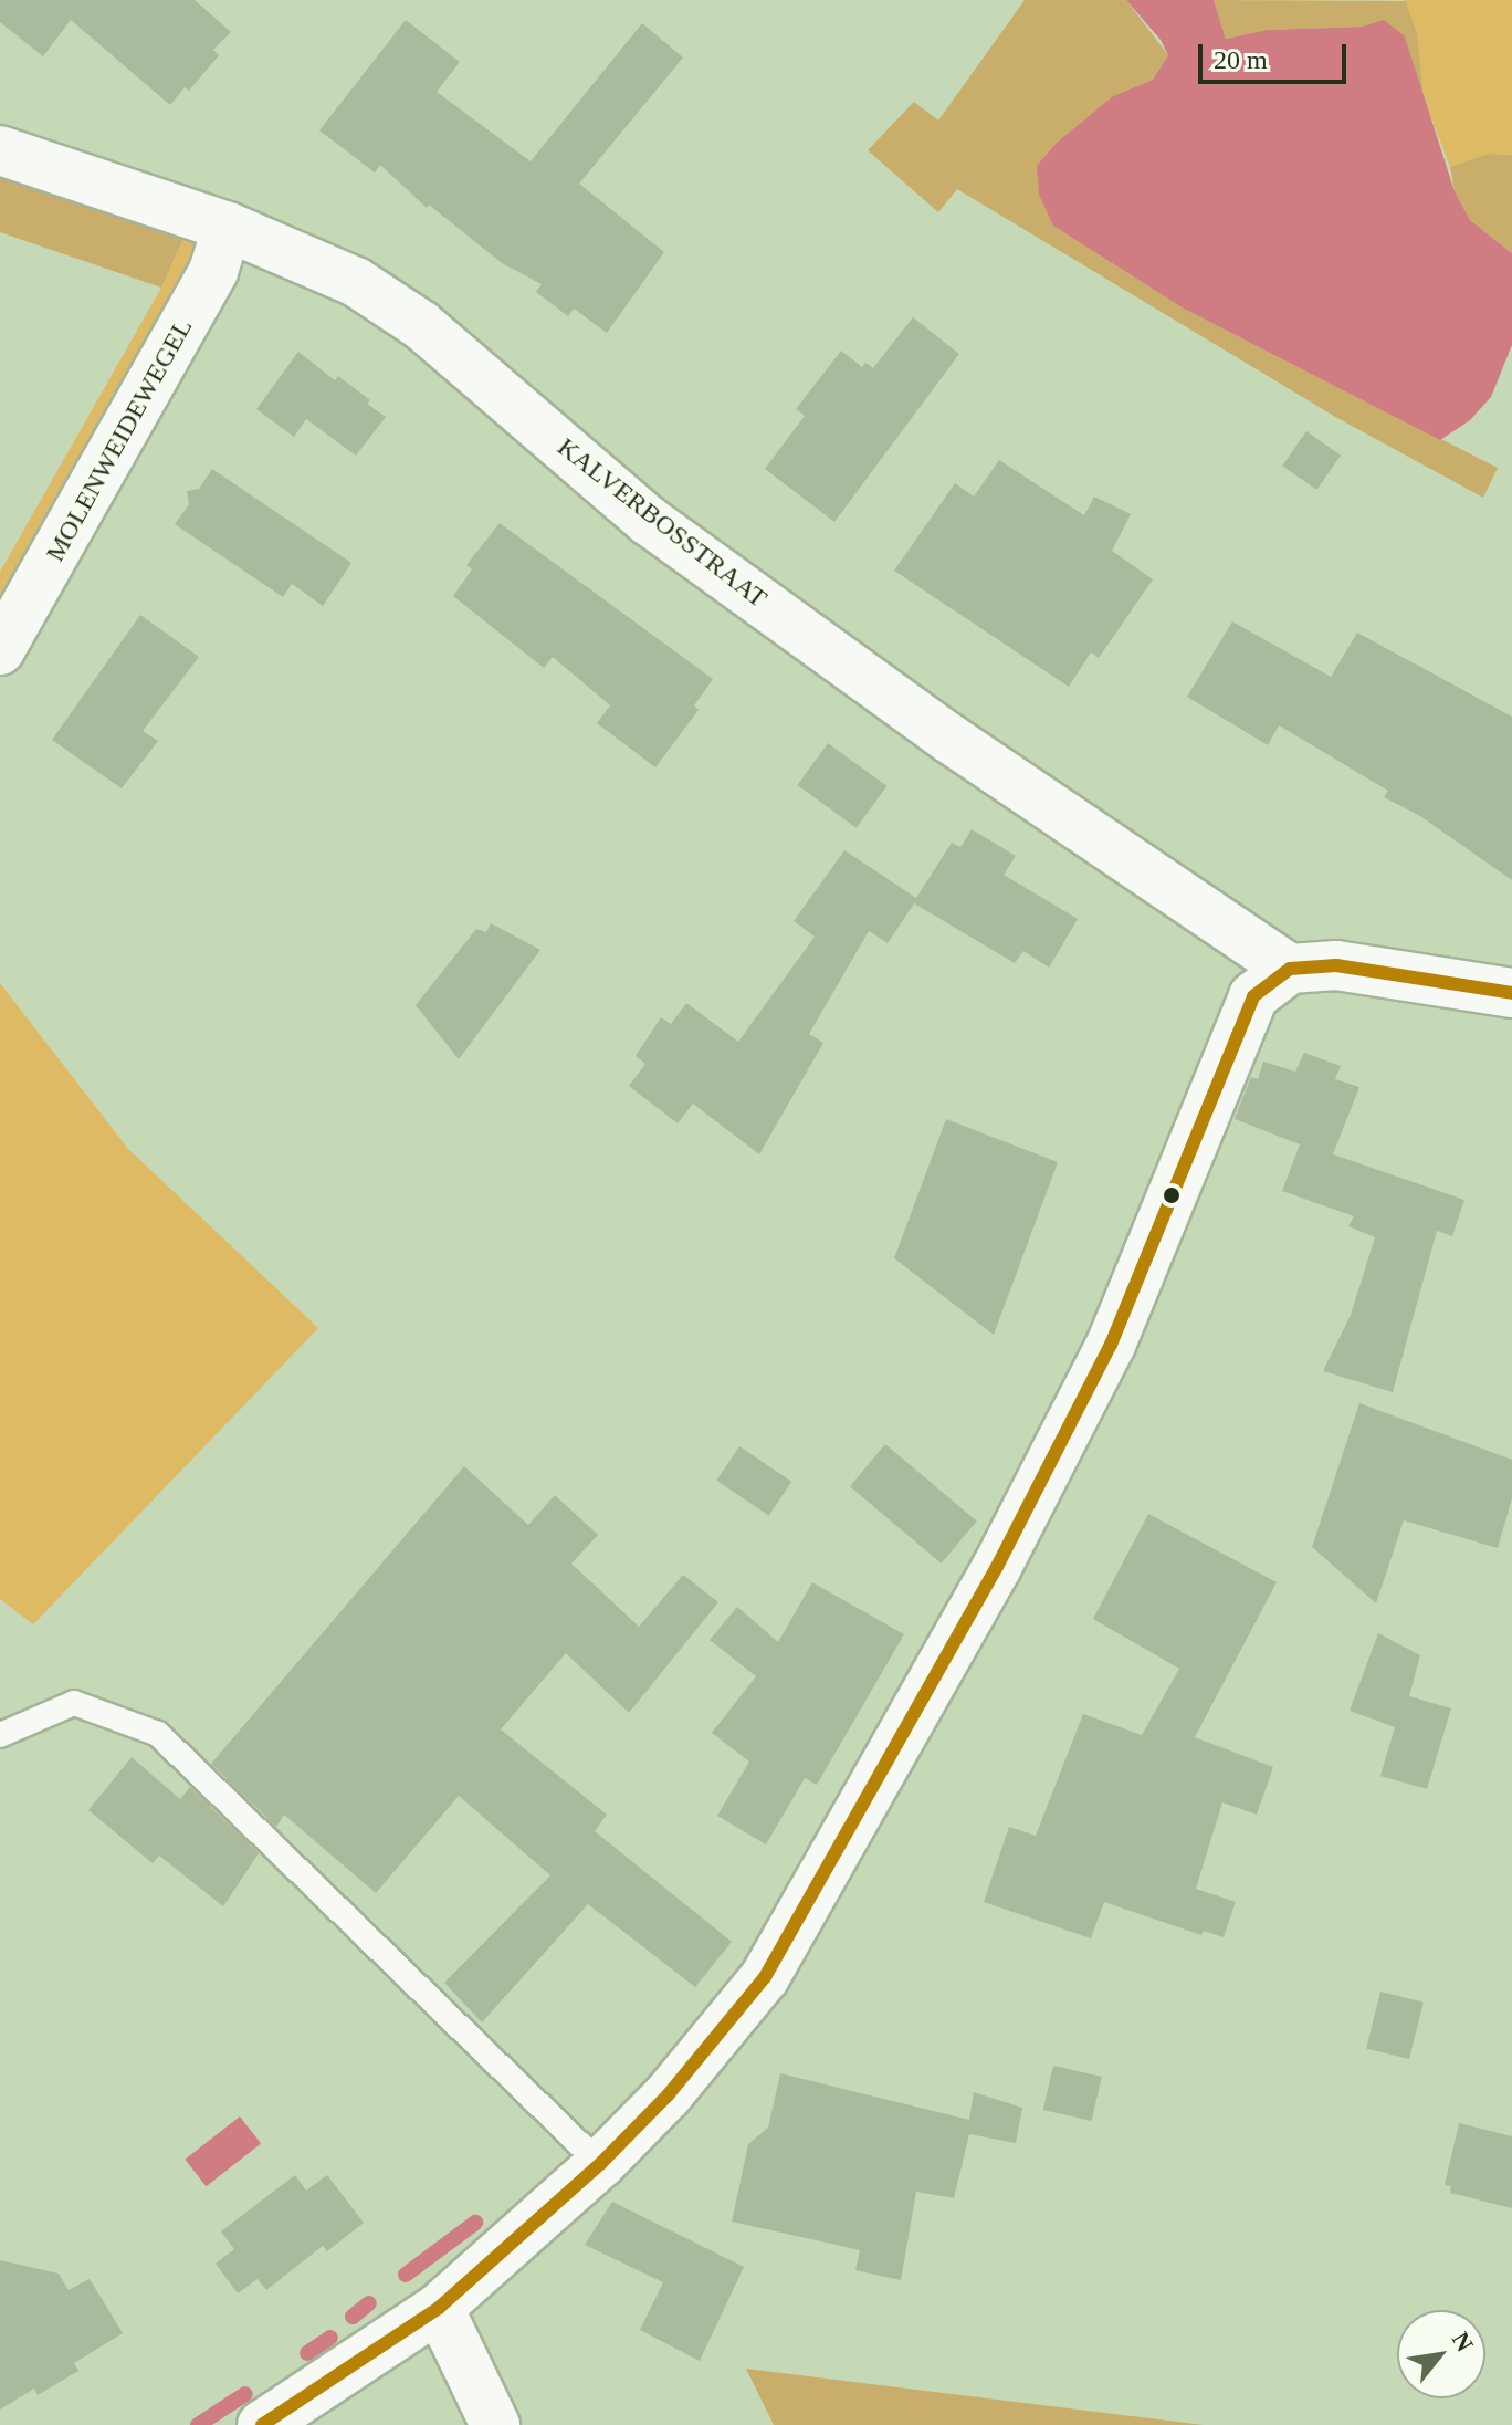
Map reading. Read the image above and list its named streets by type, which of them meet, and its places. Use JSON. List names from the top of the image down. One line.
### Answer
{"streets":{"street":["MOLENWEIDEWEGEL","KALVERBOSSTRAAT"]},"crossings":[["MOLENWEIDEWEGEL","KALVERBOSSTRAAT"]],"scale_bar":"20 m","north":"top right"}
